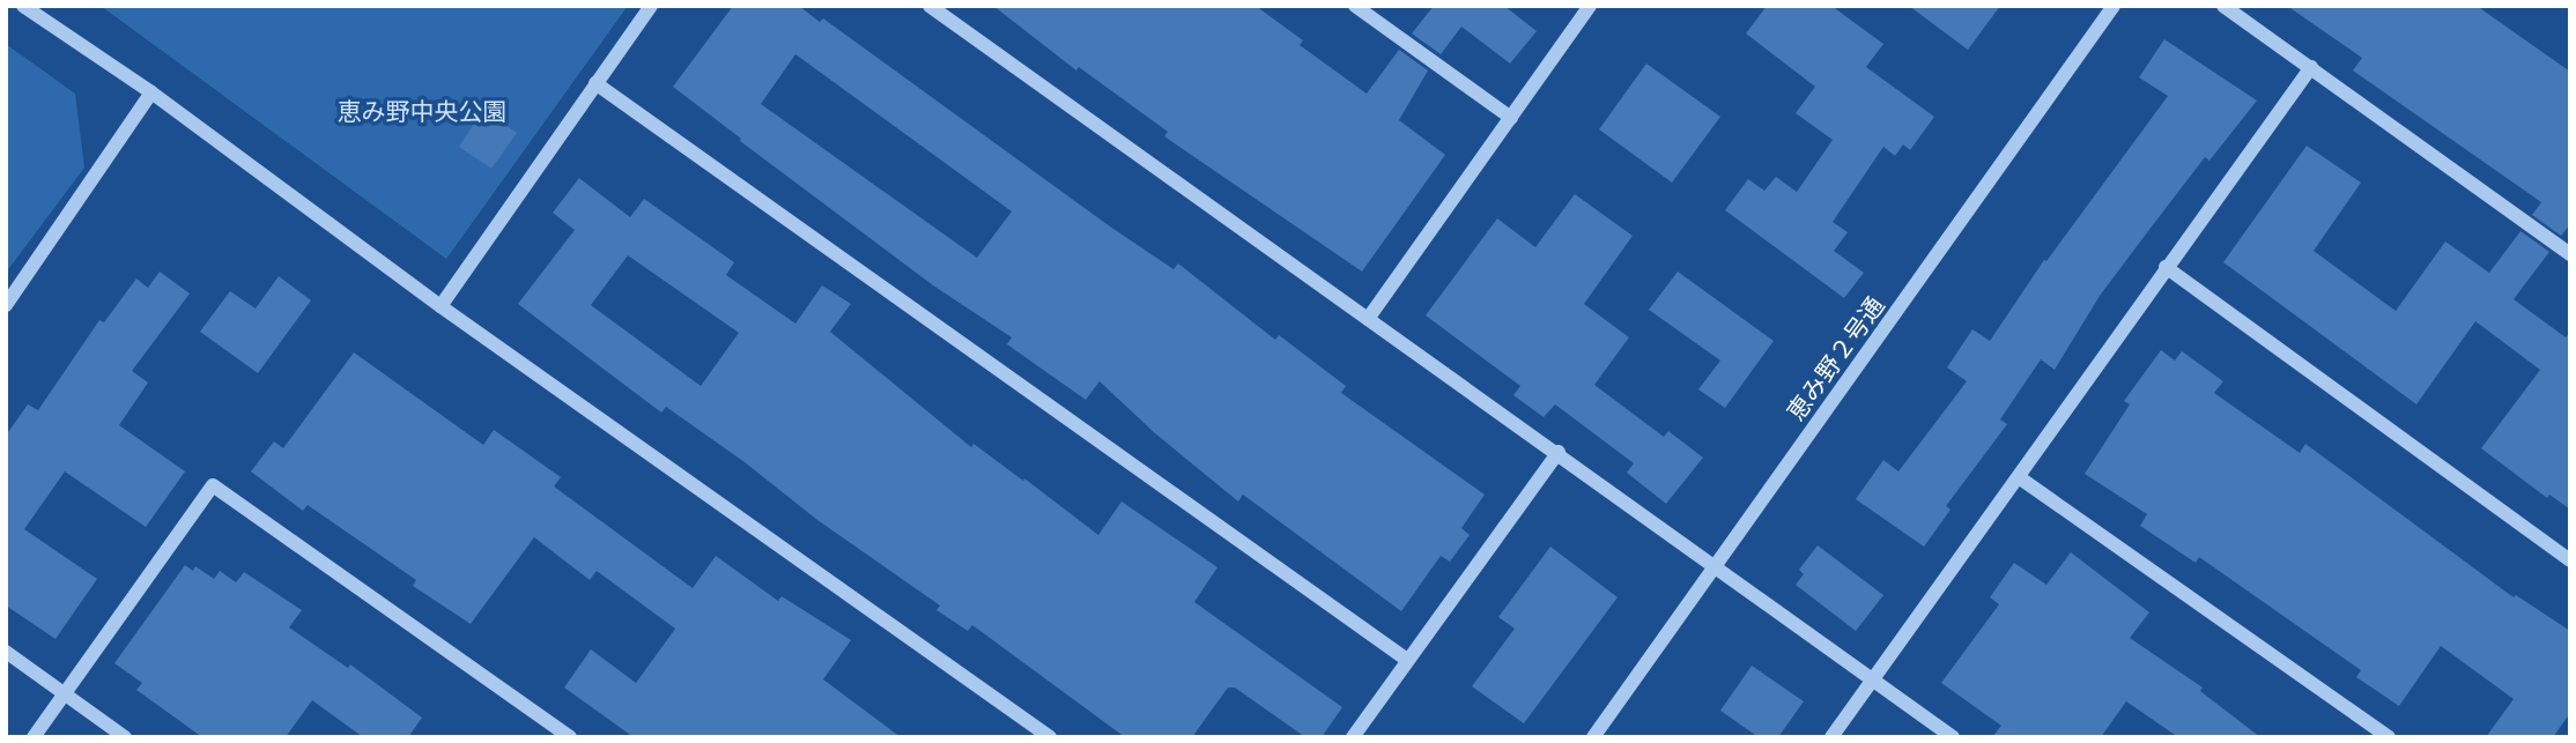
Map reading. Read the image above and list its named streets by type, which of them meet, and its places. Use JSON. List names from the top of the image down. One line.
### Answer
{"streets":{"street":["恵み野２号通"]},"parks":["恵み野中央公園"]}
